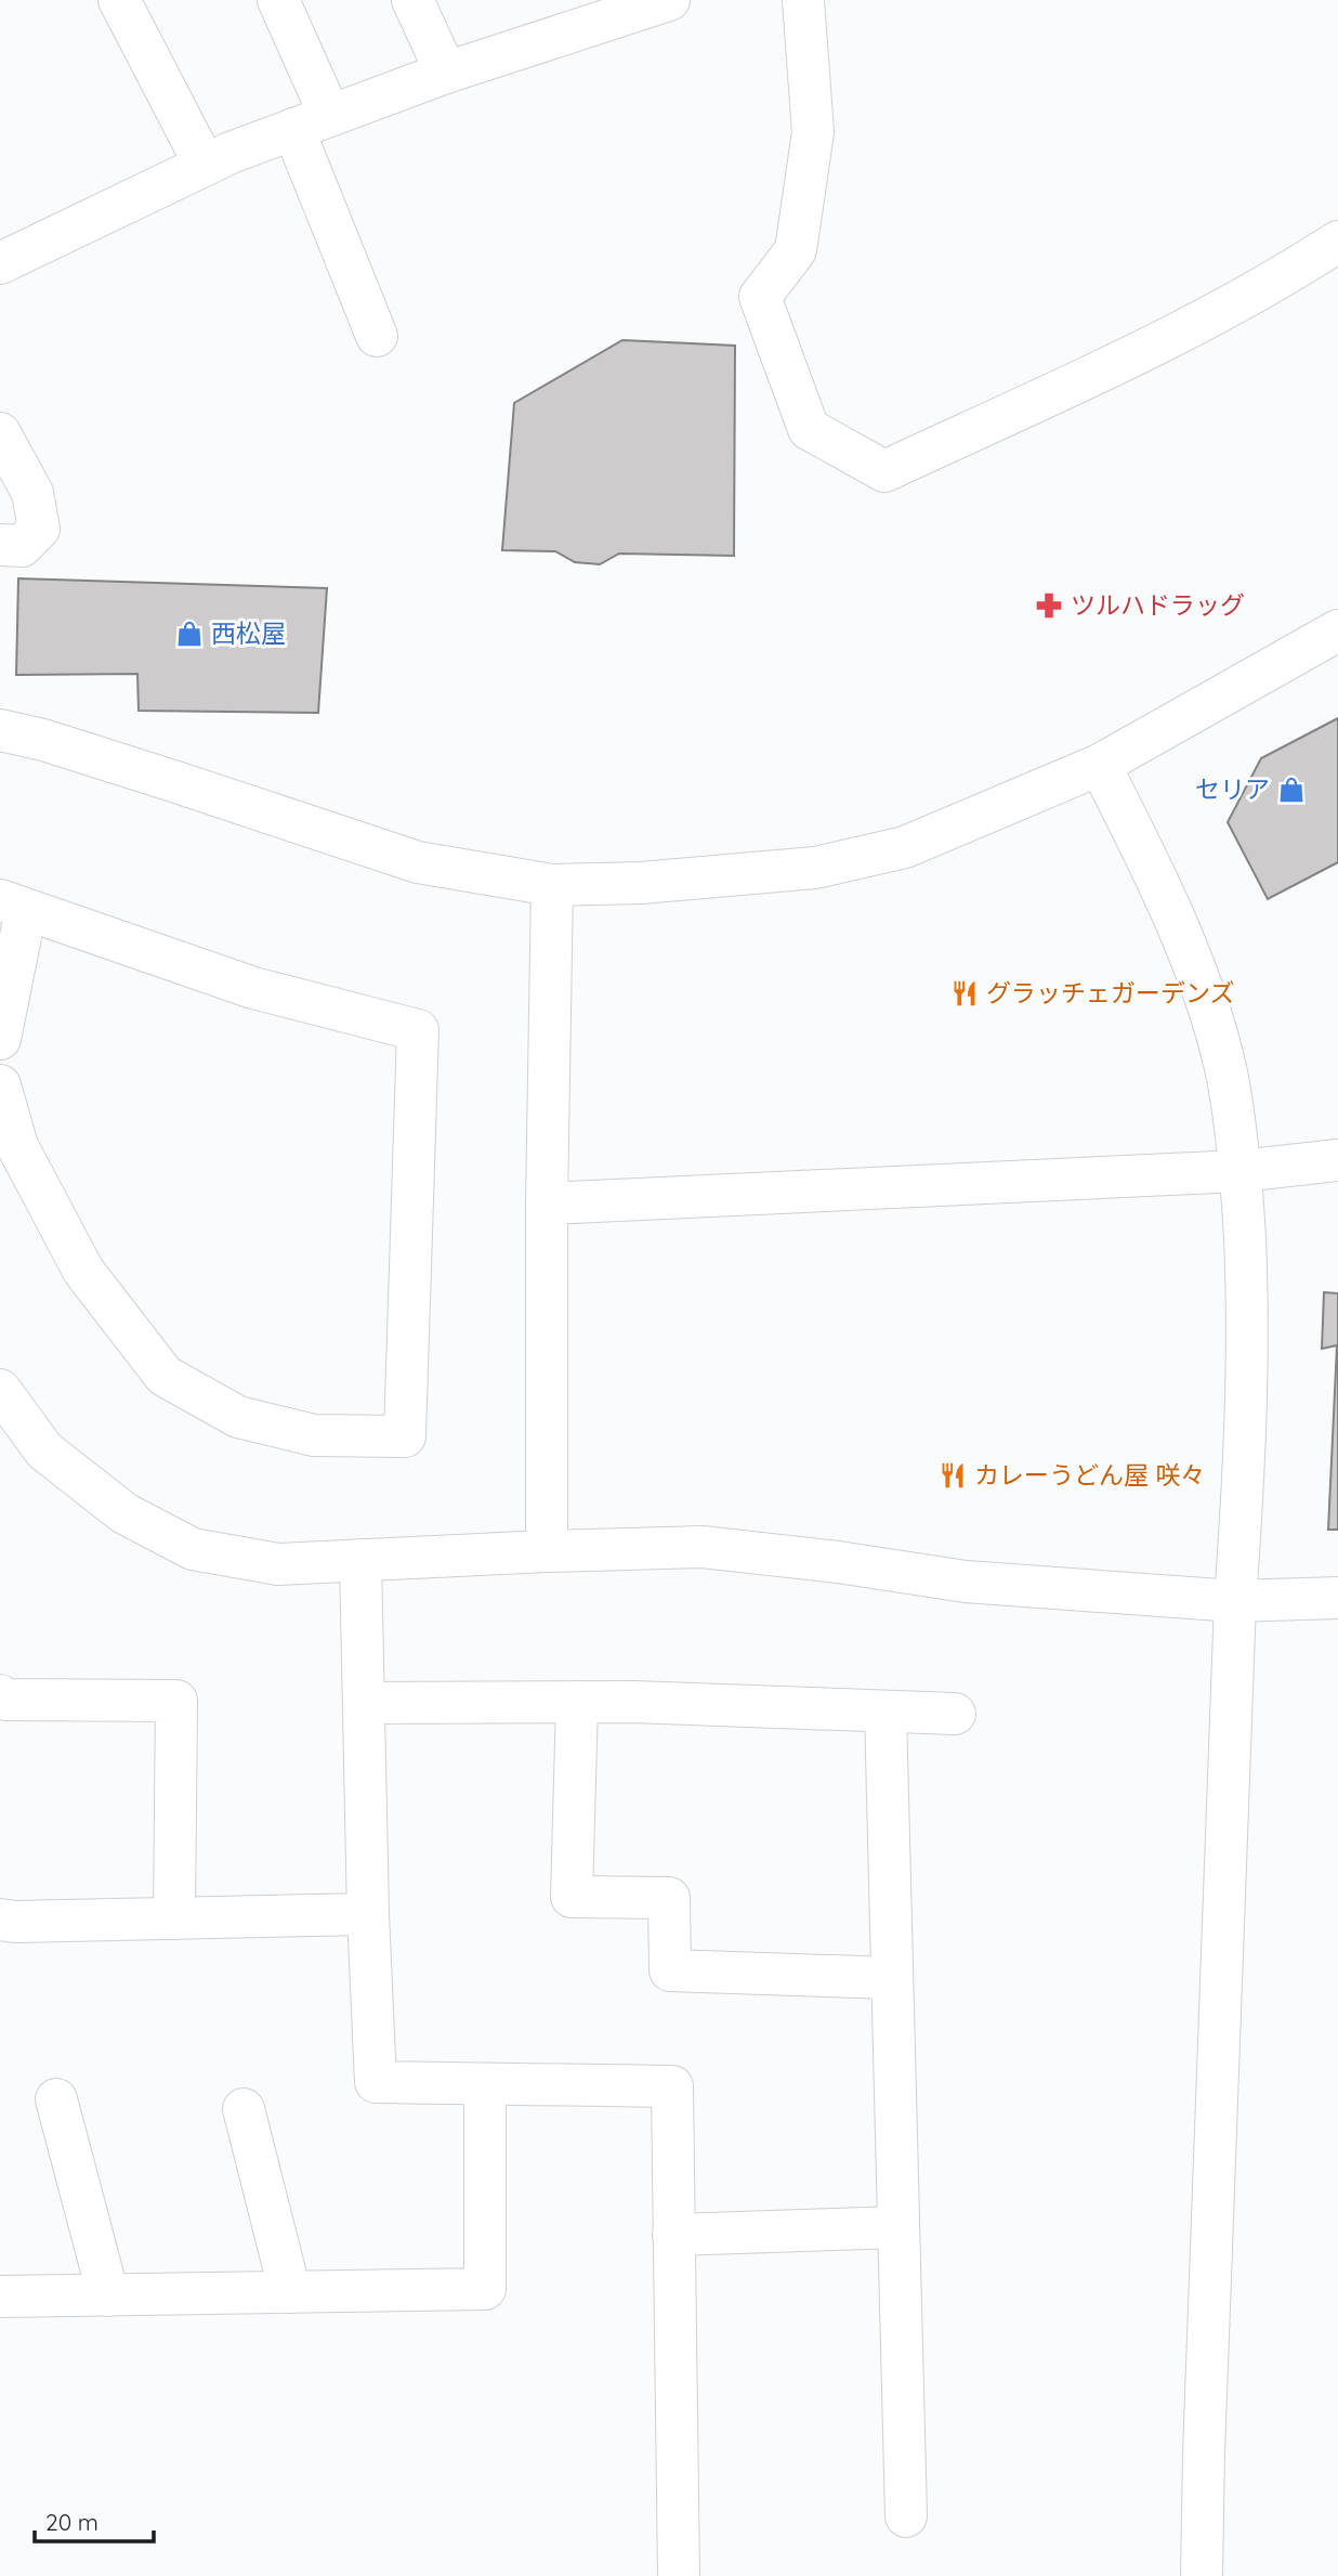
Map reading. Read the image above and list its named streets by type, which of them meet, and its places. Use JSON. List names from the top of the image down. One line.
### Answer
{"places":{"pharmacy":["ツルハドラッグ"],"shop":["西松屋","セリア"],"restaurant":["グラッチェガーデンズ","カレーうどん屋 咲々"]},"scale_bar":"20 m"}
